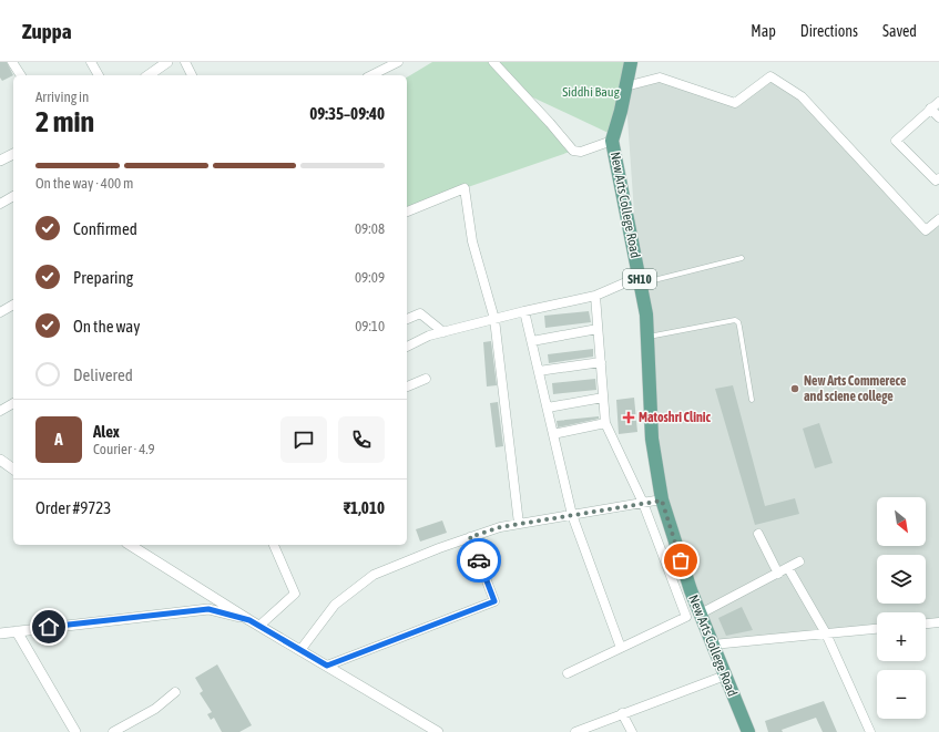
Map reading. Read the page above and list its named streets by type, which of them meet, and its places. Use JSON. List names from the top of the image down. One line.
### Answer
{"streets":{"main road":["New Arts College Road","SH10"]},"parks":["Siddhi Baug"],"places":{"other":["New Arts Commerece and sciene college"],"health":["Matoshri Clinic"]},"north":"bottom right","page":{"header":"Zuppa","nav":["Map","Directions","Saved"],"heading":["2 min","Arriving in","09:35–09:40"],"panel":["Alex","Courier · 4.9","Order #9723","₹1,010"],"bar":"On the way · 400 m","list":[["Confirmed","09:08"],["Preparing","09:09"],["On the way","09:10"],"Delivered"],"round":"A","map_buttons":["+","−"]}}
